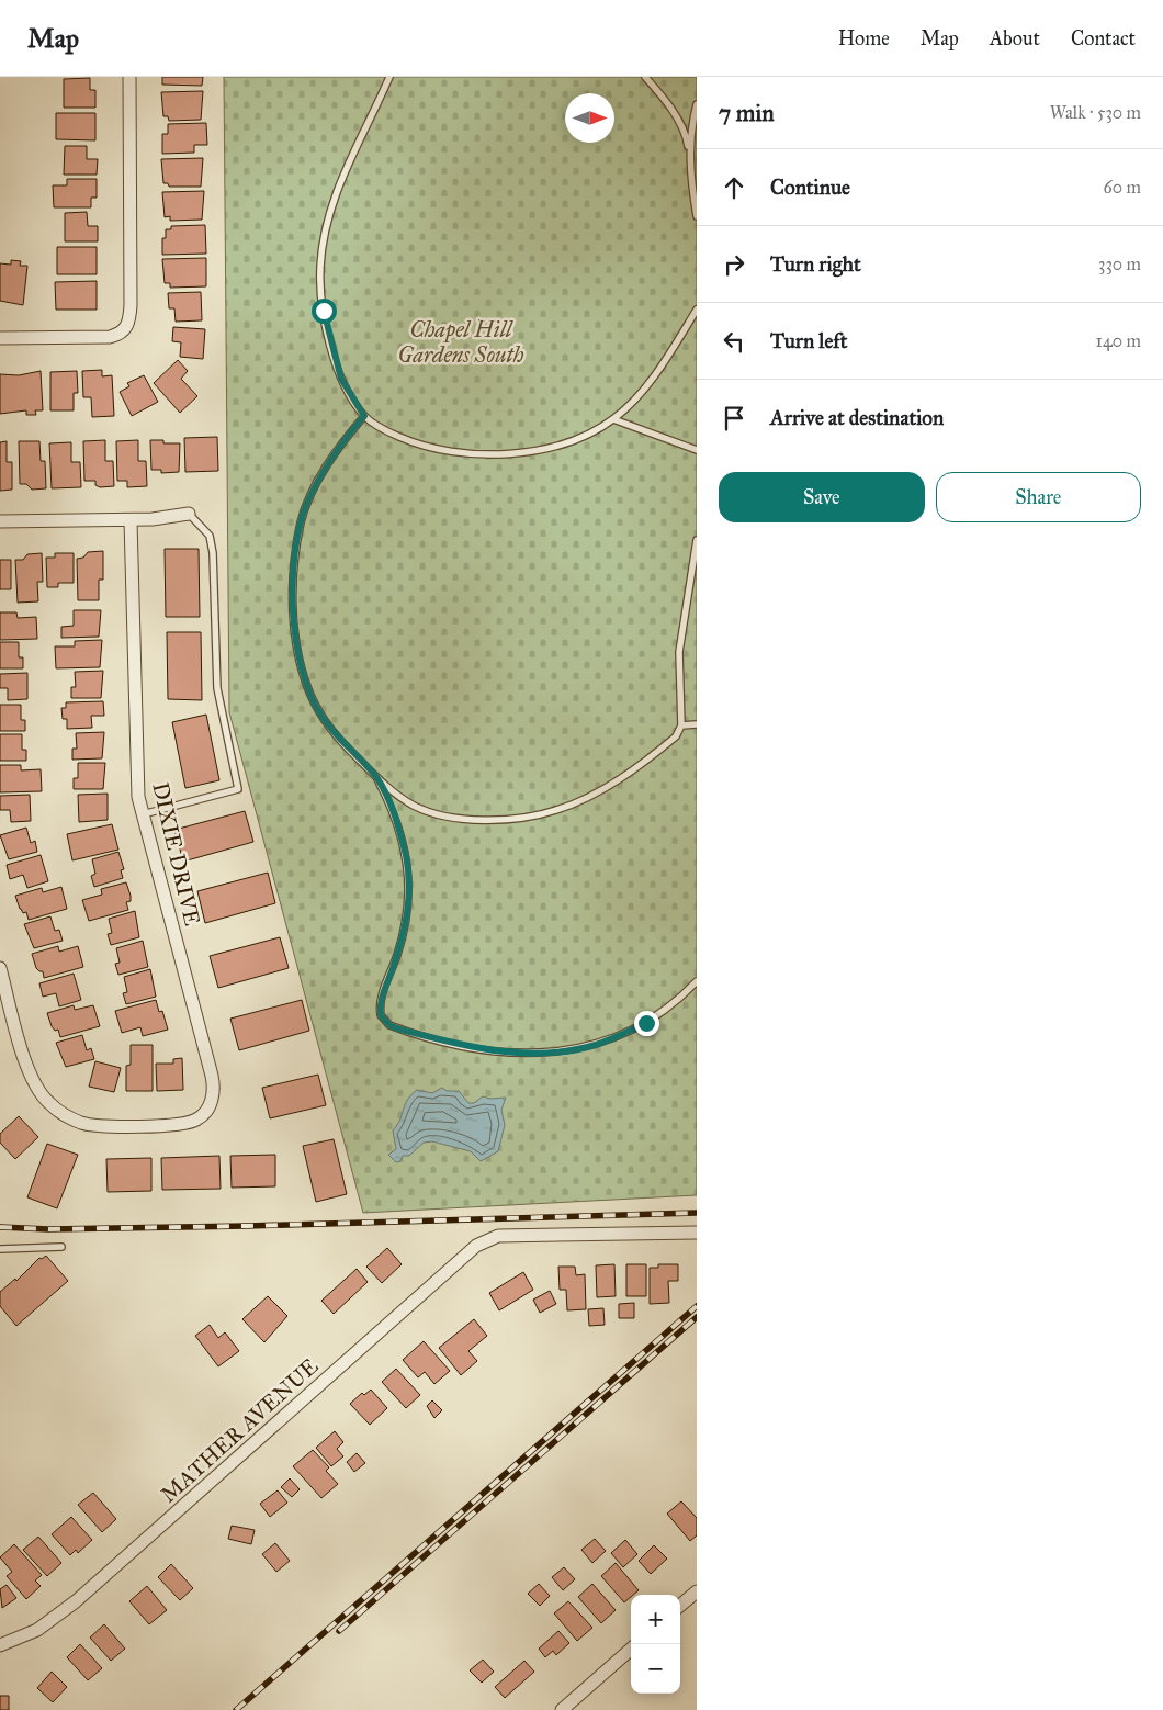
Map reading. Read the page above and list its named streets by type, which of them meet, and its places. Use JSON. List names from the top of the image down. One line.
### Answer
{"streets":{"street":["DIXIE DRIVE","MATHER AVENUE"]},"parks":["Chapel Hill Gardens South"],"north":"right","page":{"header":"Map","nav":["Home","Map","About","Contact"],"heading":["7 min","Walk · 530 m"],"list":[["Continue","60 m"],["Turn right","330 m"],["Turn left","140 m"],"Arrive at destination"],"buttons":["Save","Share"],"map_buttons":["+","−"]}}
